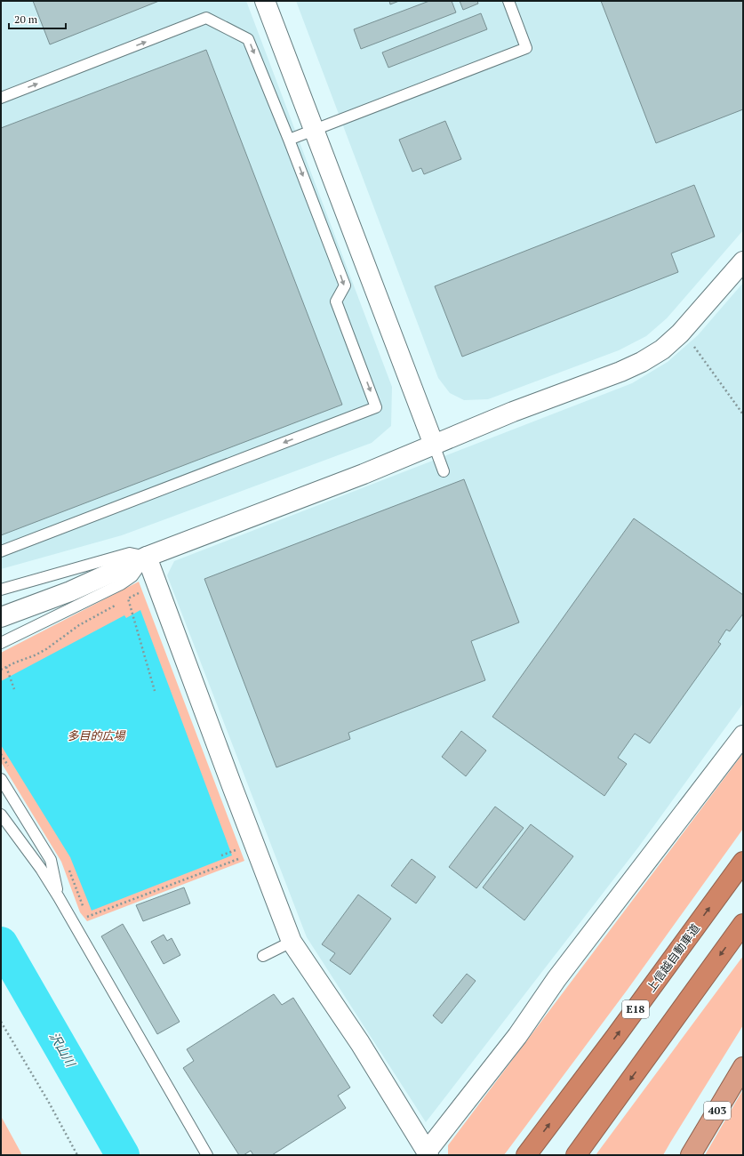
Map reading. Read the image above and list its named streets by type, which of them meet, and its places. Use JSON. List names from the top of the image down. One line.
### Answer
{"streets":{"highway":["上信越自動車道","E18","403"]},"water":["沢山川"],"parks":["多目的広場"],"scale_bar":"20 m"}
